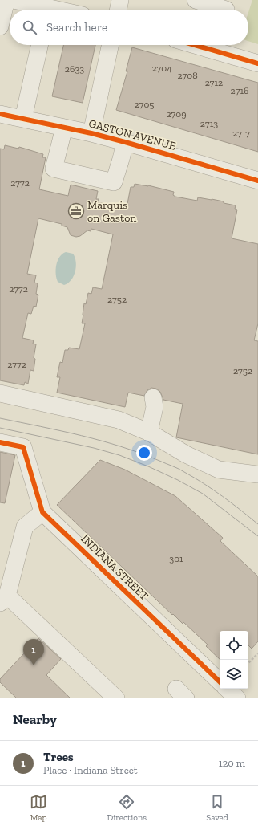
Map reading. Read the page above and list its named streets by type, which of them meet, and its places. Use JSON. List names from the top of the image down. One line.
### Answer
{"streets":{"street":["GASTON AVENUE","INDIANA STREET"]},"places":{"office":["Marquis on Gaston"]},"house_numbers":["2704","2633","2708","2712","2716","2705","2709","2713","2717","2772","2772","2752","2772","2752","301"],"page":{"search":"Search here","pins":"1","heading":"Nearby","list":[{"mark":"1","name":"Trees","note":"Place · Indiana Street","value":"120 m"}],"nav":["Map","Directions","Saved"]}}
